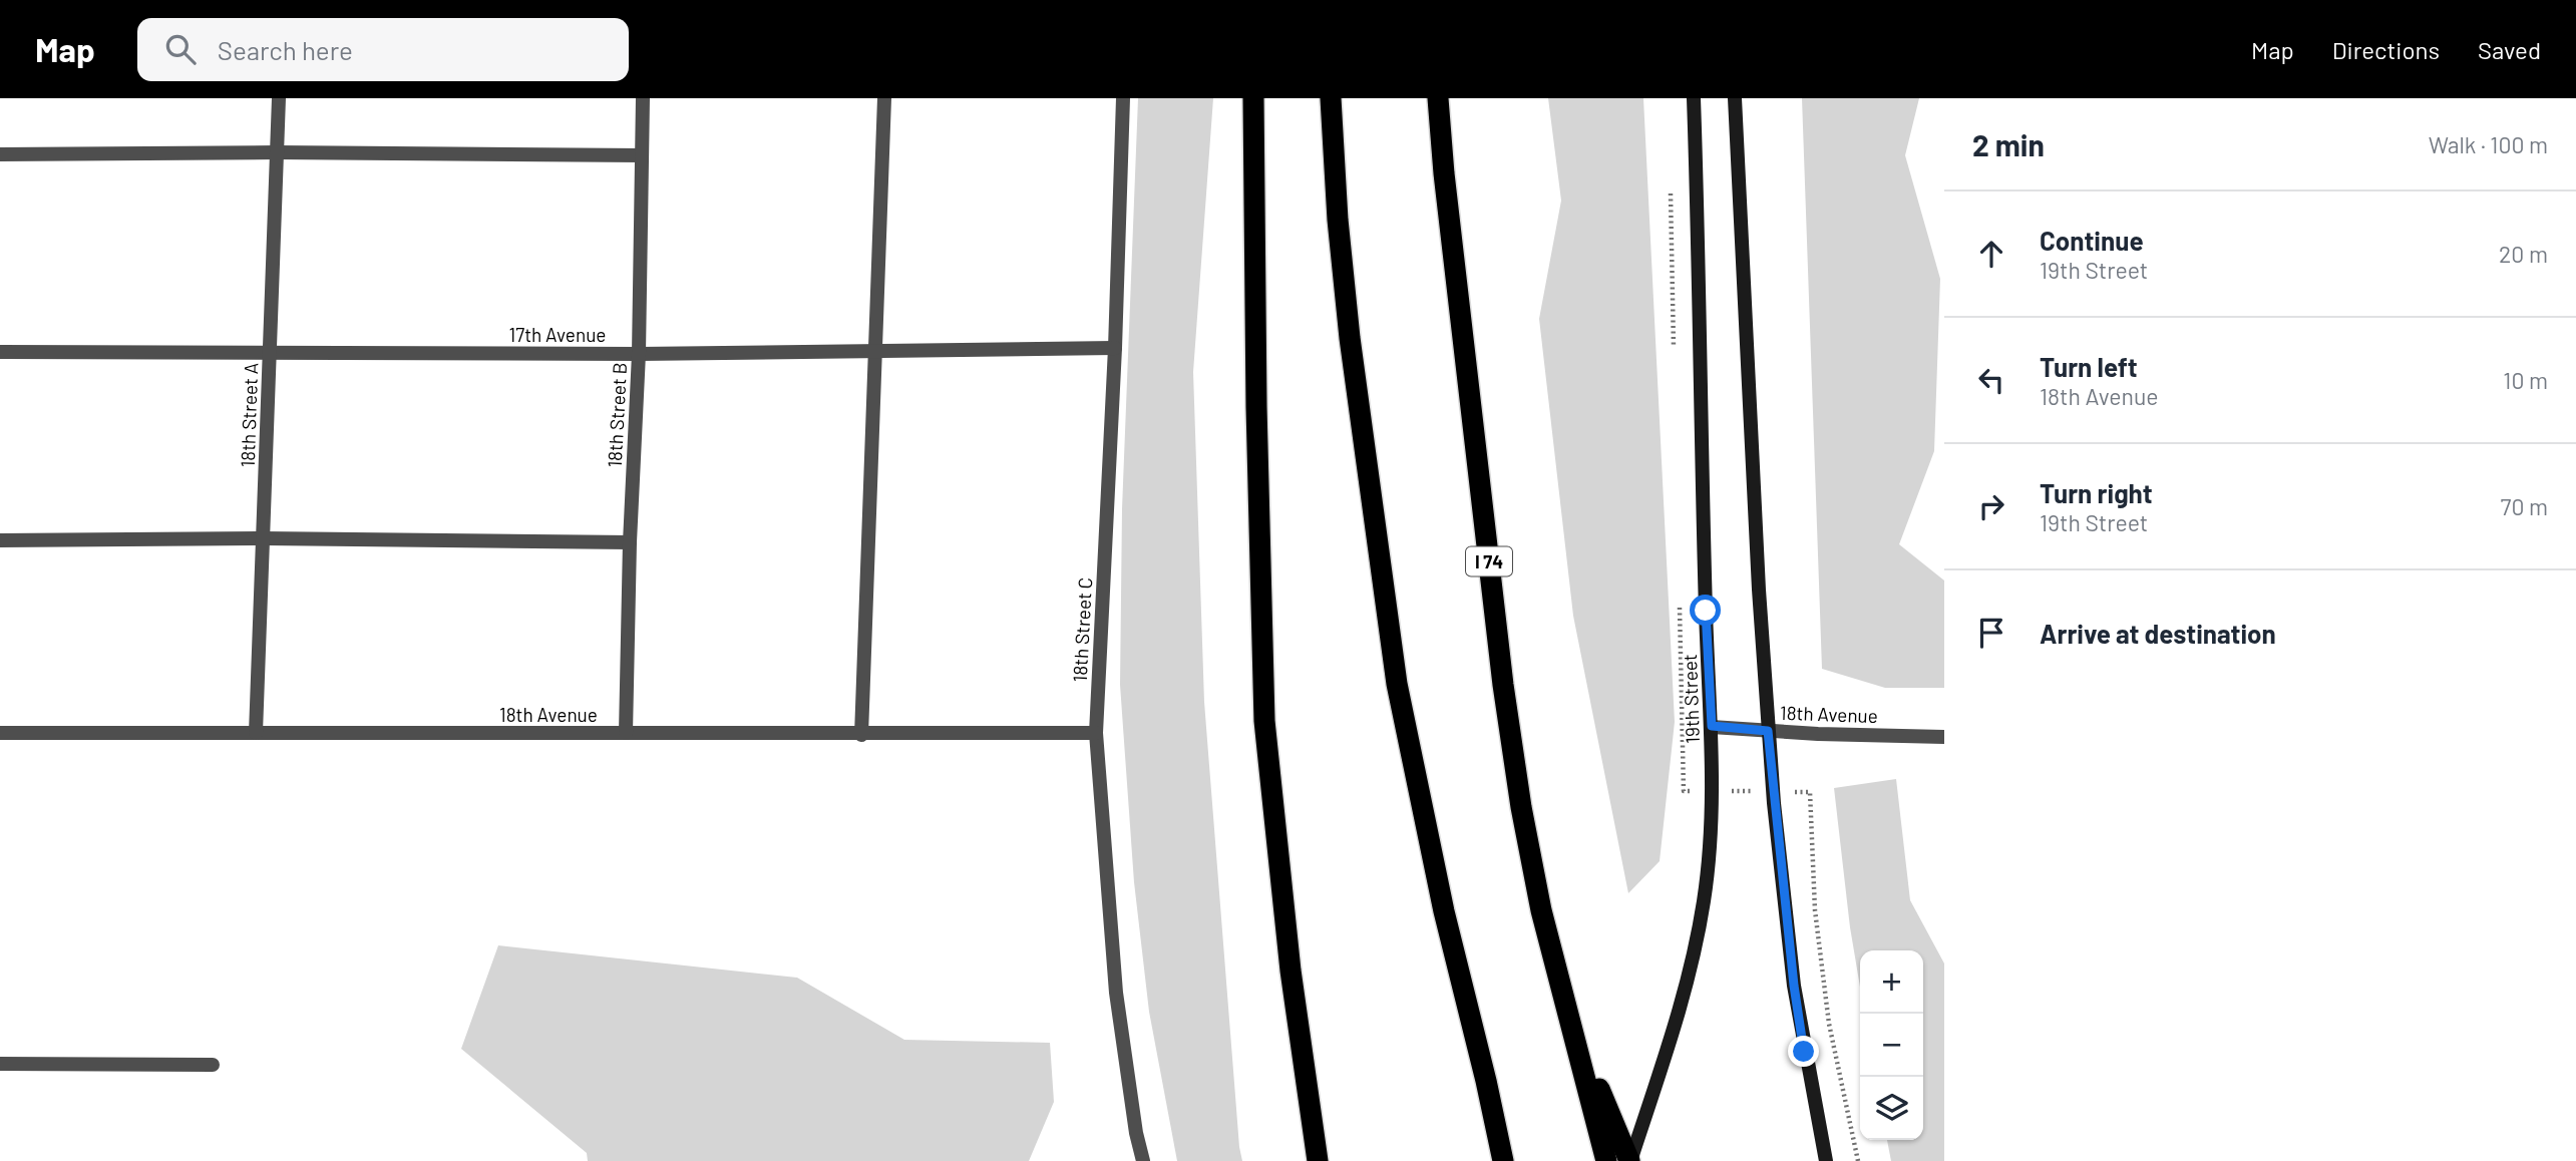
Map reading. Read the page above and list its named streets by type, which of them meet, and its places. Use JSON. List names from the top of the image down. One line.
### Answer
{"streets":{"highway":["I 74"],"main road":["19th Street"],"street":["17th Avenue","18th Street A","18th Street B","18th Street C","18th Avenue"]},"crossings":[["17th Avenue","18th Street A"],["17th Avenue","18th Street B"],["17th Avenue","18th Street C"],["18th Street A","18th Avenue"],["18th Street B","18th Avenue"],["18th Street C","18th Avenue"],["19th Street","18th Avenue"]],"page":{"header":"Map","search":"Search here","nav":["Map","Directions","Saved"],"heading":["2 min","Walk · 100 m"],"list":[["Continue","19th Street","20 m"],["Turn left","18th Avenue","10 m"],["Turn right","19th Street","70 m"],"Arrive at destination"],"map_buttons":["+","−"]}}
